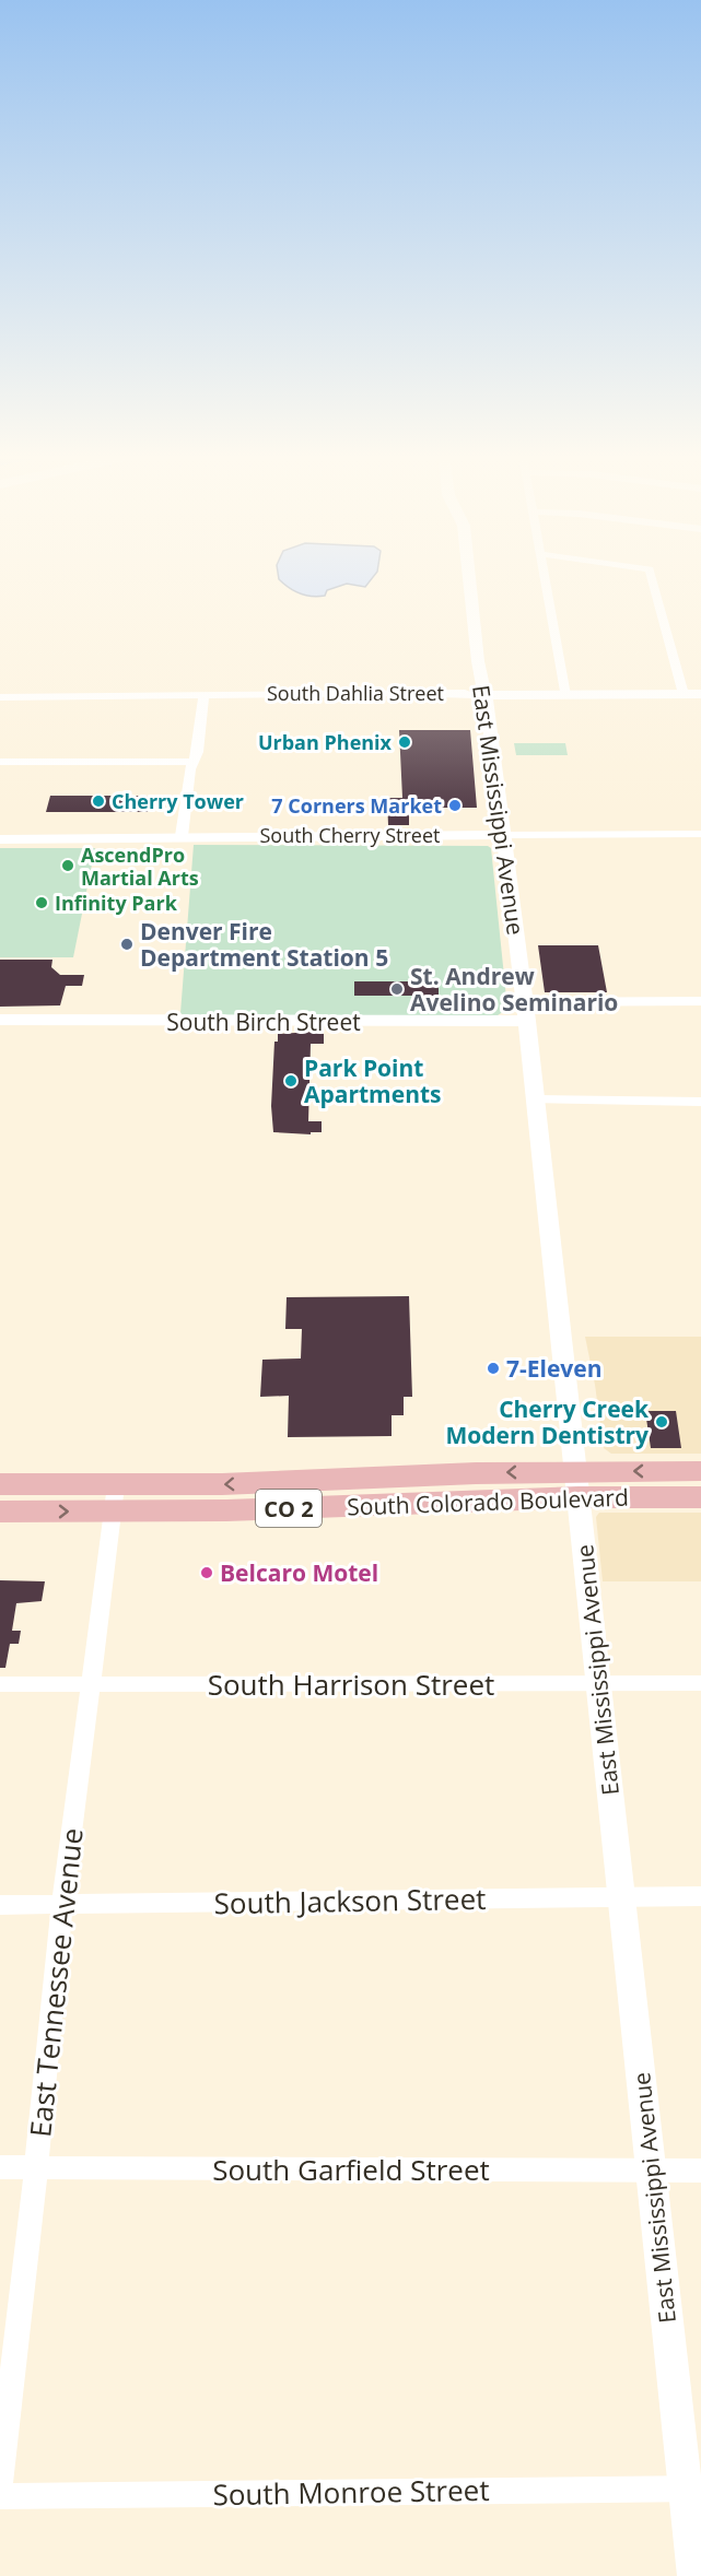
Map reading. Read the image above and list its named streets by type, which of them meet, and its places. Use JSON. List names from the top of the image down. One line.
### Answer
{"streets":{"main road":["South Colorado Boulevard","CO 2"],"street":["South Dahlia Street","East Mississippi Avenue","South Cherry Street","South Birch Street","South Harrison Street","South Jackson Street","East Tennessee Avenue","South Garfield Street","South Monroe Street"]},"crossings":[["South Dahlia Street","East Mississippi Avenue"],["East Mississippi Avenue","South Cherry Street"],["East Mississippi Avenue","South Birch Street"],["East Mississippi Avenue","South Colorado Boulevard"],["East Mississippi Avenue","South Harrison Street"],["East Mississippi Avenue","South Jackson Street"],["East Mississippi Avenue","South Garfield Street"],["East Mississippi Avenue","South Monroe Street"],["South Colorado Boulevard","East Tennessee Avenue"],["South Harrison Street","East Tennessee Avenue"],["South Jackson Street","East Tennessee Avenue"],["East Tennessee Avenue","South Garfield Street"]],"places":["Urban Phenix","Cherry Tower","7 Corners Market","AscendPro Martial Arts","Infinity Park","Denver Fire Department Station 5","St. Andrew Avelino Seminario","Park Point Apartments","7-Eleven","Cherry Creek Modern Dentistry","Belcaro Motel"]}
